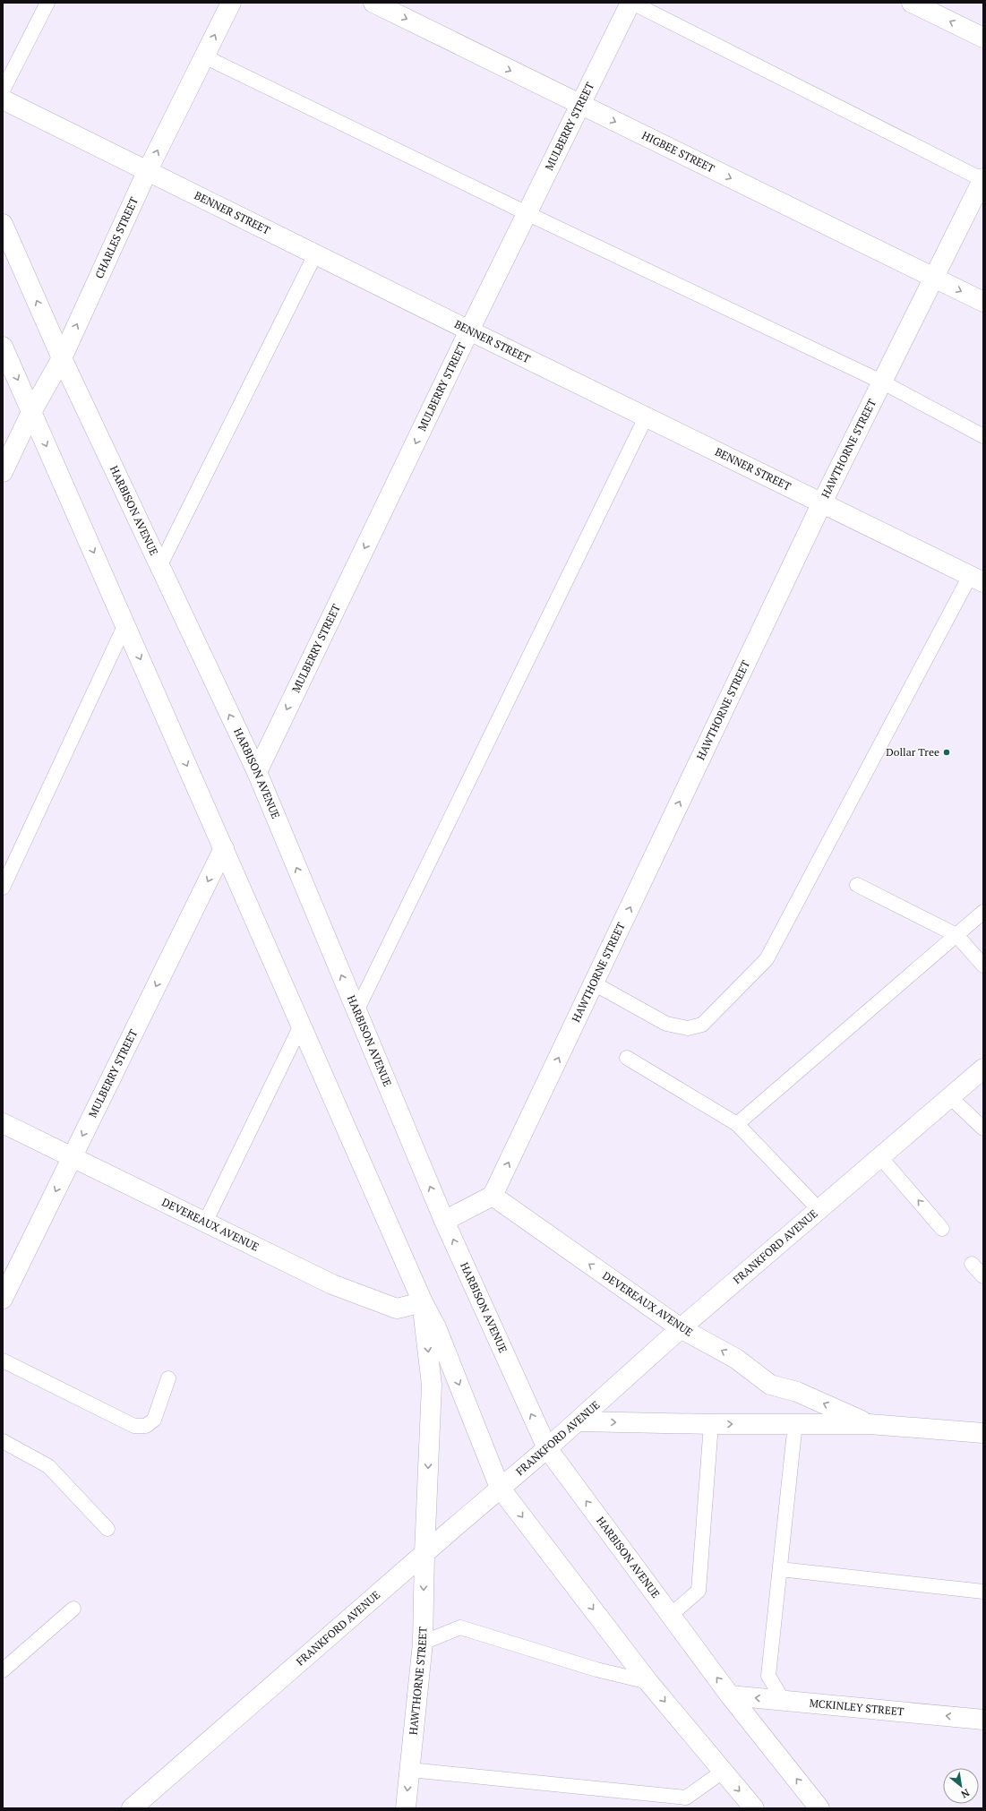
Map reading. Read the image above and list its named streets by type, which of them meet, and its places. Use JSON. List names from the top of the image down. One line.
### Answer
{"streets":{"street":["MULBERRY STREET","HIGBEE STREET","BENNER STREET","CHARLES STREET","HAWTHORNE STREET","HARBISON AVENUE","DEVEREAUX AVENUE","FRANKFORD AVENUE","MCKINLEY STREET"]},"crossings":[["MULBERRY STREET","HIGBEE STREET"],["MULBERRY STREET","BENNER STREET"],["MULBERRY STREET","HARBISON AVENUE"],["MULBERRY STREET","DEVEREAUX AVENUE"],["HIGBEE STREET","HAWTHORNE STREET"],["BENNER STREET","CHARLES STREET"],["BENNER STREET","HAWTHORNE STREET"],["CHARLES STREET","HARBISON AVENUE"],["HAWTHORNE STREET","DEVEREAUX AVENUE"],["HAWTHORNE STREET","FRANKFORD AVENUE"],["HARBISON AVENUE","FRANKFORD AVENUE"],["HARBISON AVENUE","MCKINLEY STREET"],["DEVEREAUX AVENUE","FRANKFORD AVENUE"]],"one_way":["MULBERRY STREET","HIGBEE STREET","CHARLES STREET","MCKINLEY STREET"],"places":["Dollar Tree"],"north":"bottom right"}
